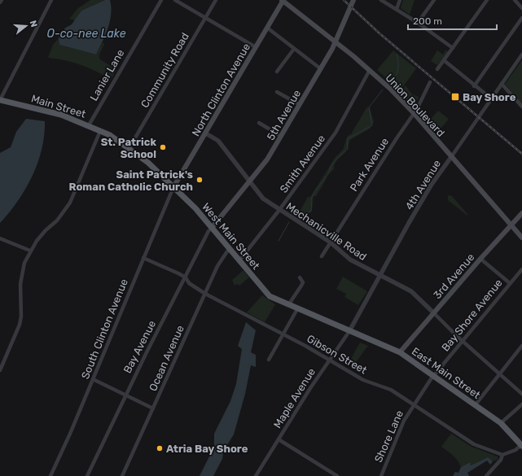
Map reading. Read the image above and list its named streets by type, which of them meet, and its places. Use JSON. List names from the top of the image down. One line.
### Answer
{"streets":{"main road":["North Clinton Avenue","Union Boulevard","Main Street","5th Avenue","West Main Street","3rd Avenue","East Main Street"],"street":["Community Road","Lanier Lane","Smith Avenue","Park Avenue","4th Avenue","Mechanicville Road","Bay Shore Avenue","South Clinton Avenue","Bay Avenue","Gibson Street","Ocean Avenue","Maple Avenue","Shore Lane"]},"crossings":[["Community Road","West Main Street"],["Lanier Lane","Main Street"],["North Clinton Avenue","Union Boulevard"],["North Clinton Avenue","Mechanicville Road"],["North Clinton Avenue","West Main Street"],["North Clinton Avenue","South Clinton Avenue"],["Union Boulevard","5th Avenue"],["Union Boulevard","Smith Avenue"],["Union Boulevard","Park Avenue"],["Union Boulevard","4th Avenue"],["Union Boulevard","3rd Avenue"],["Main Street","West Main Street"],["5th Avenue","Mechanicville Road"],["5th Avenue","West Main Street"],["5th Avenue","Bay Avenue"],["Smith Avenue","Mechanicville Road"],["Smith Avenue","West Main Street"],["Park Avenue","Mechanicville Road"],["4th Avenue","Mechanicville Road"],["4th Avenue","West Main Street"],["4th Avenue","East Main Street"],["4th Avenue","Maple Avenue"],["Mechanicville Road","3rd Avenue"],["Mechanicville Road","Bay Shore Avenue"],["West Main Street","South Clinton Avenue"],["West Main Street","Bay Avenue"],["West Main Street","Ocean Avenue"],["West Main Street","East Main Street"],["West Main Street","Maple Avenue"],["3rd Avenue","East Main Street"],["Bay Shore Avenue","Gibson Street"],["Bay Shore Avenue","East Main Street"],["Bay Shore Avenue","Shore Lane"],["South Clinton Avenue","Gibson Street"],["Bay Avenue","Gibson Street"],["Gibson Street","Ocean Avenue"],["Gibson Street","Maple Avenue"],["Gibson Street","Shore Lane"],["East Main Street","Maple Avenue"]],"water":["O-co-nee Lake"],"places":{"transit":["Bay Shore"],"other":["St. Patrick School","Saint Patrick's Roman Catholic Church","Atria Bay Shore"]},"scale_bar":"200 m","north":"right"}
